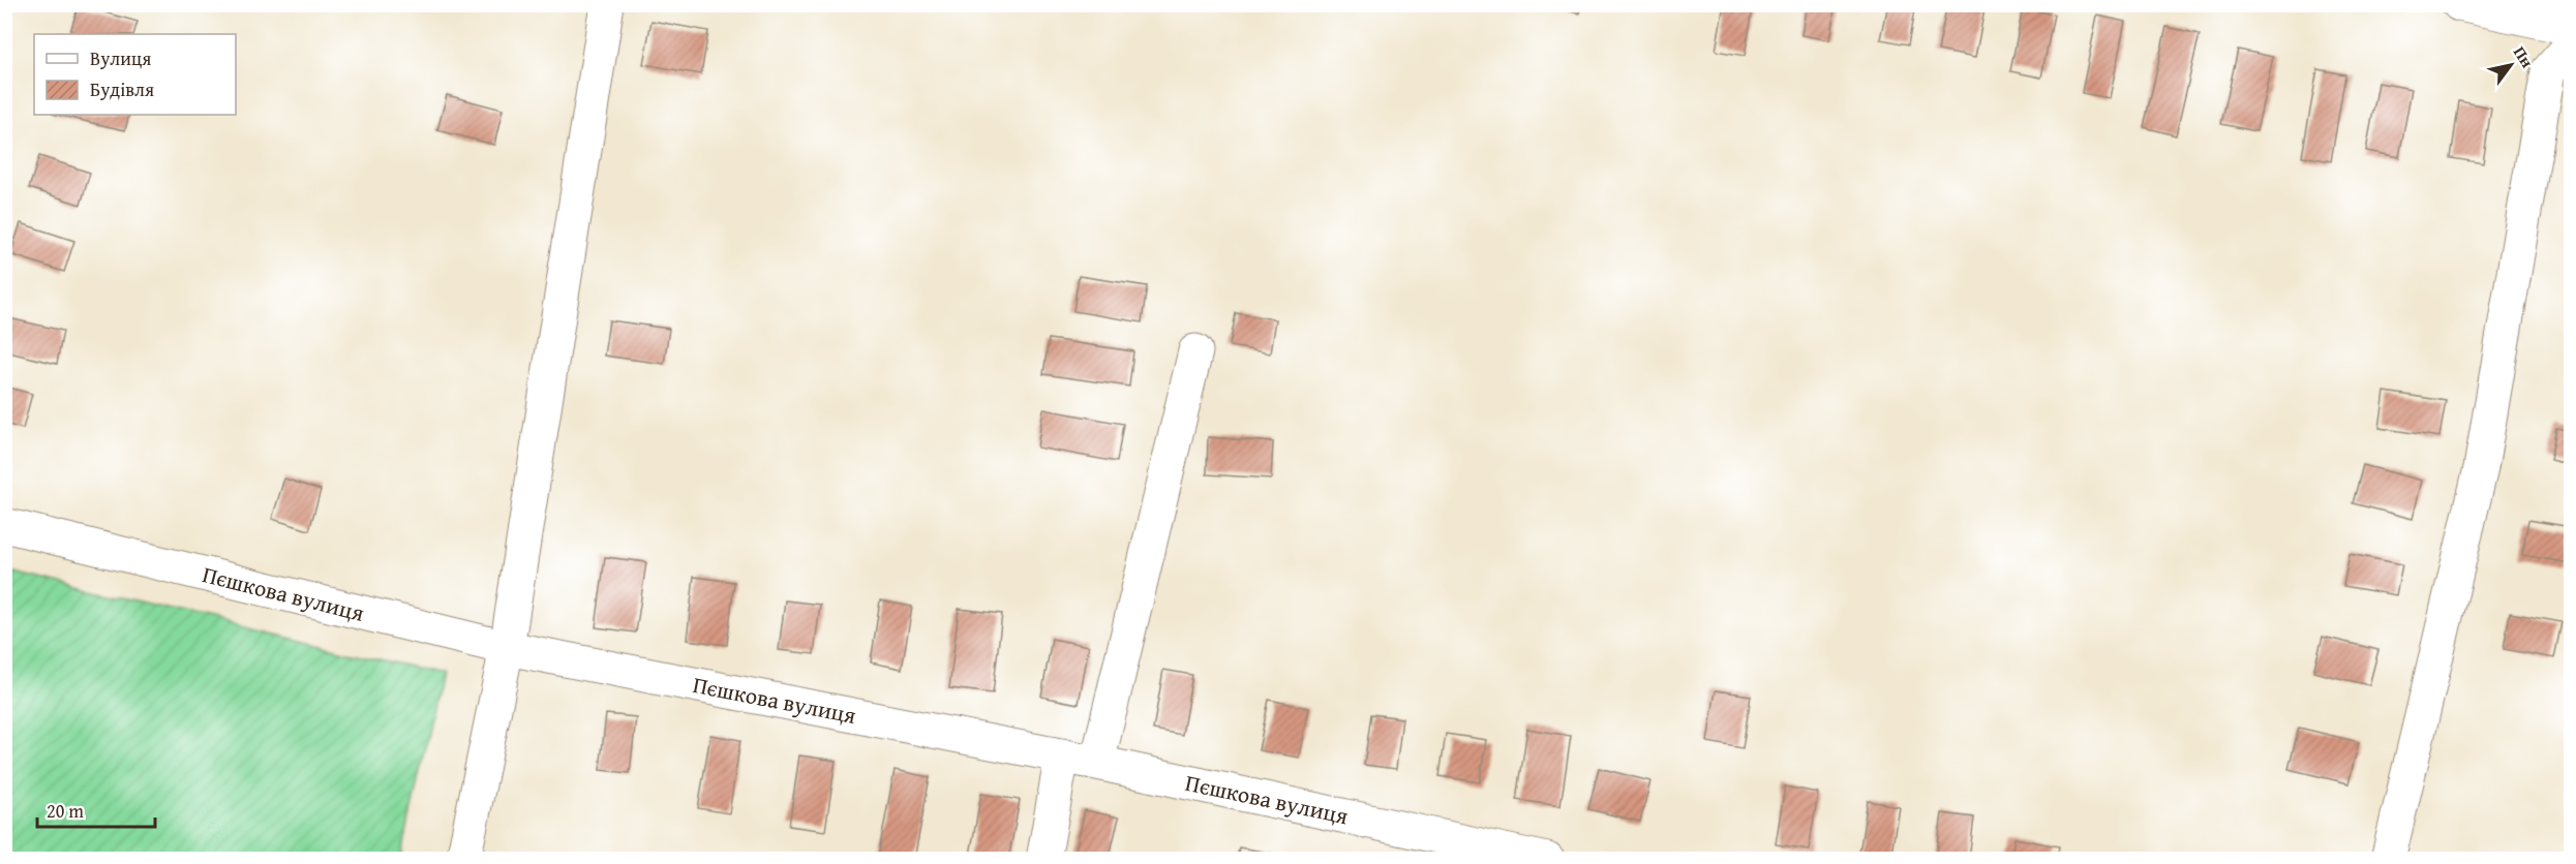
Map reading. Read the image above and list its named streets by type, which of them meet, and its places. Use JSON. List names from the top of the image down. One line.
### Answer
{"streets":{"street":["Пєшкова вулиця"]},"legend":["Вулиця","Будівля"],"scale_bar":"20 m","north":"top right"}
